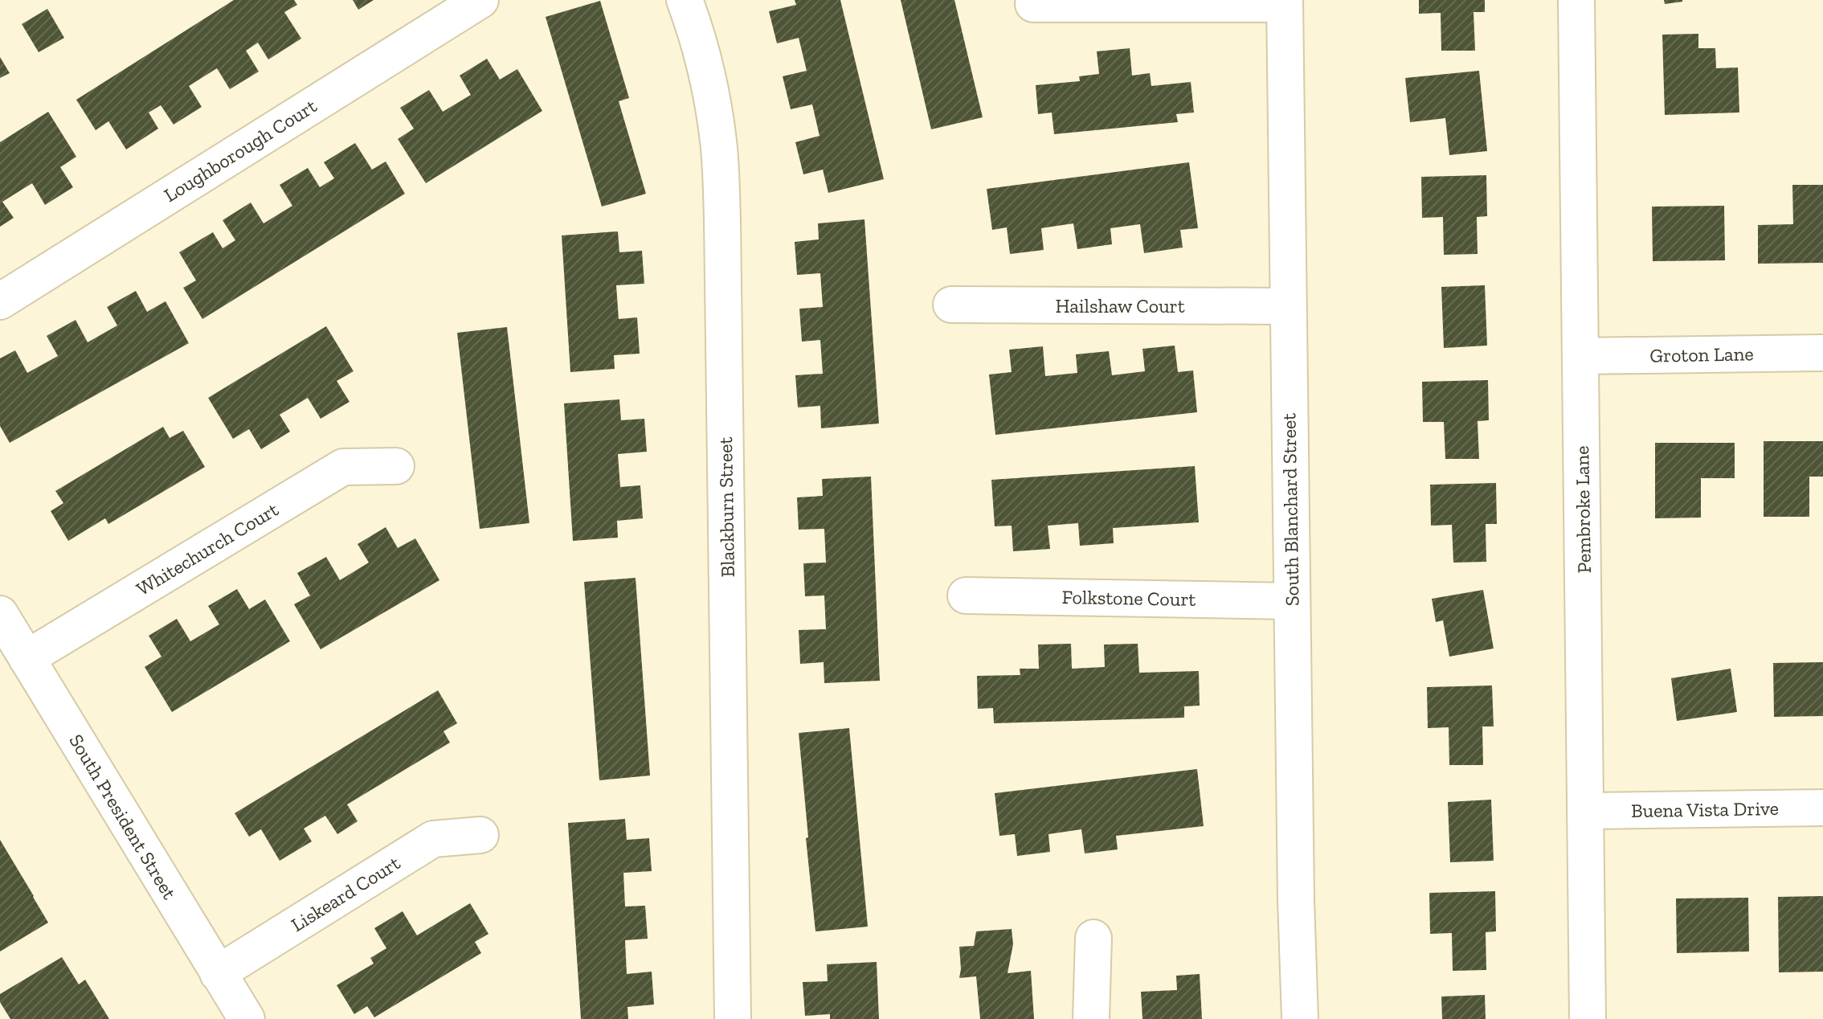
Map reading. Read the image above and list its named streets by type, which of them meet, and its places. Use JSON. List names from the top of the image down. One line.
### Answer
{"streets":{"street":["Loughborough Court","Hailshaw Court","Groton Lane","Blackburn Street","South Blanchard Street","Pembroke Lane","Whitechurch Court","Folkstone Court","Buena Vista Drive","South President Street","Liskeard Court"]},"crossings":[["Hailshaw Court","South Blanchard Street"],["Groton Lane","Pembroke Lane"],["South Blanchard Street","Folkstone Court"],["Pembroke Lane","Buena Vista Drive"],["Whitechurch Court","South President Street"],["South President Street","Liskeard Court"]]}
